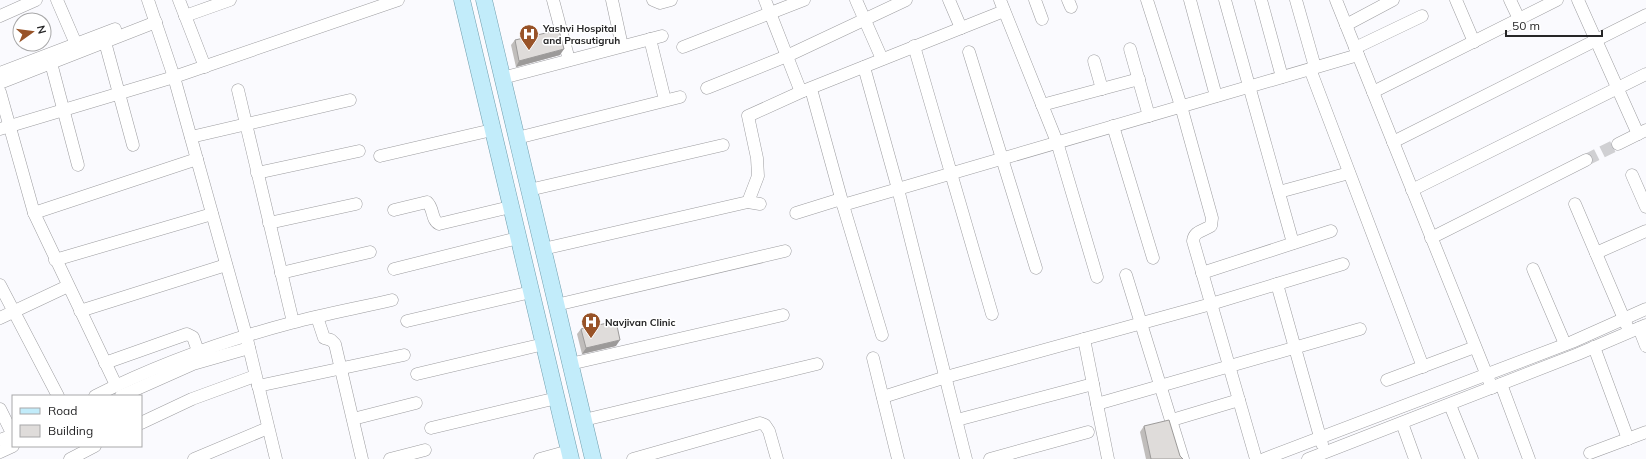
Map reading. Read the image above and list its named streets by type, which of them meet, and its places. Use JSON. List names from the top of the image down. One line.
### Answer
{"places":{"hospital":["Yashvi Hospital and Prasutigruh","Navjivan Clinic"]},"legend":["Road","Building"],"scale_bar":"50 m","north":"right"}
